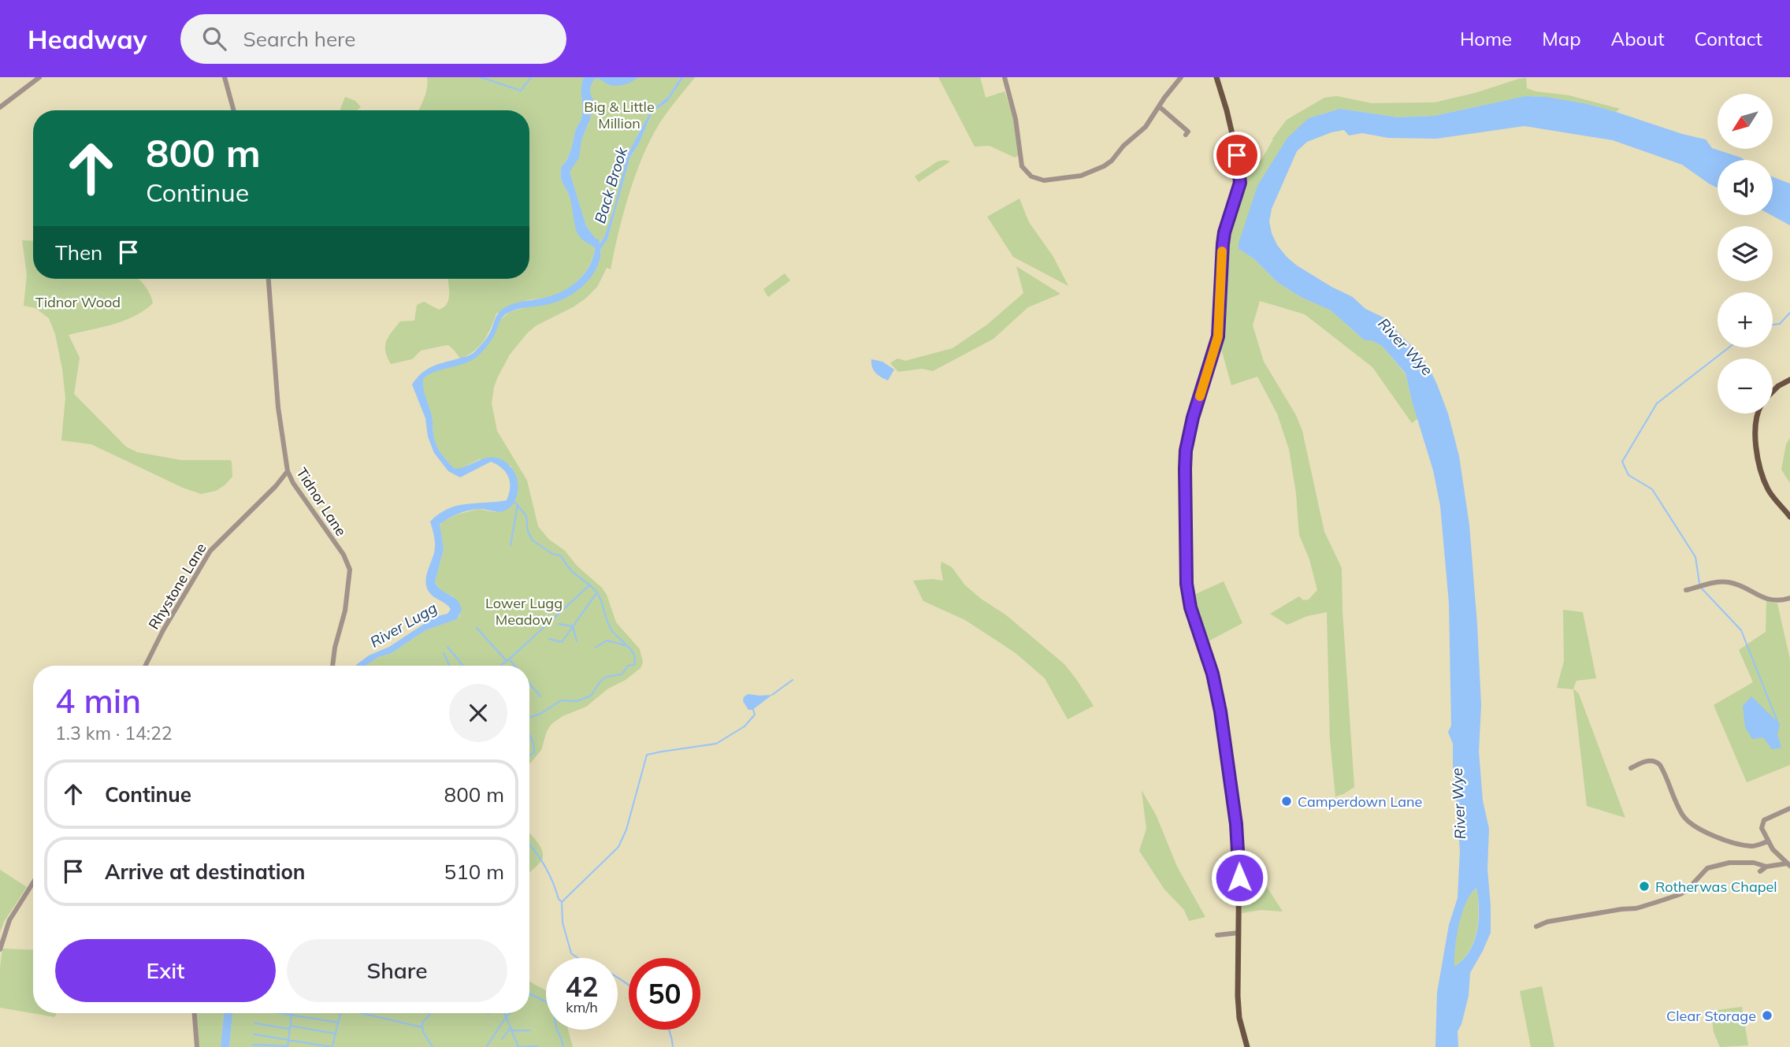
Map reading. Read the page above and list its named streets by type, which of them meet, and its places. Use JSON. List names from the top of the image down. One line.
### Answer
{"streets":{"street":["Tidnor Lane","Rhystone Lane"]},"crossings":[["Tidnor Lane","Rhystone Lane"]],"water":["Back Brook","River Wye","River Lugg"],"parks":["Big & Little Million","Tidnor Wood","Lower Lugg Meadow"],"places":["Camperdown Lane","Rotherwas Chapel","Clear Storage"],"north":"bottom left","page":{"header":"Headway","search":"Search here","nav":["Home","Map","About","Contact"],"map_buttons":["+","−"],"turn":["800 m","Continue"],"then":"Then","heading":["4 min","1.3 km · 14:22"],"list":[{"name":"Continue","value":"800 m"},{"name":"Arrive at destination","value":"510 m"}],"buttons":["Exit","Share"],"speed":"42 km/h","limit":"50"}}
